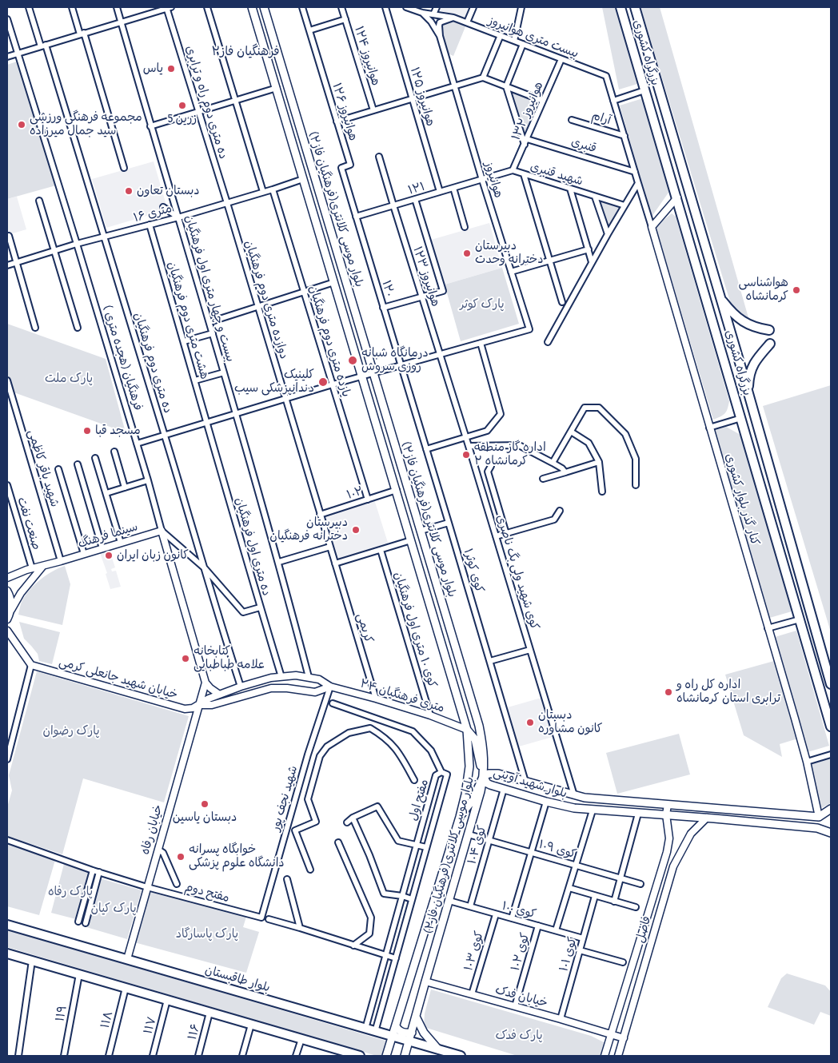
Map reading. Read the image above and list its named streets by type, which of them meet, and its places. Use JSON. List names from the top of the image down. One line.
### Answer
{"streets":{"main road":["بزرگراه کشوری","بلوار موسی کلانتری(فرهنگیان فاز۲)","بلوار شهید آوینی","بلوار طاقبستان"],"street":["بیست متری هوانیروز","هوانیروز ۱۲۴","هوانیروز ۱۲۵","ده متری دوم راه و ترابری","هوانیروز ۱۳۲","هوانیروز ۱۲۶","آرام","قنبری","شهید قنبری","هوانیروز","۱۲۱","۱۶ متری","۱۲۳ هوانیروز","بیست و چهار متری اول فرهنگیان","۱۲۰","دوازده متری دوم فرهنگیان","هشت متری دوم فرهنگیان","یازده متری دوم فرهنگیان","فرهنگیان (هجده متری )","ده متری دوم فرهنگیان","شهید باقر کاظمی","۱۰۲","کنار گذر بلوار کشوری","صنعت نفت","سینما فرهنگ","ده متری اول فرهنگیان","کوی کوثر۱","کوی شهید ولی بگ ناصری","کریمی","کوی ۱۰ متری اول فرهنگیان","خیابان شهید جانعلی کرمی","۲۴ متری فرهنگیان","شهید نجف پور","مفتح اول","خیابان رفاه","کوی ۱۰۴","کوی ۱۰۹","مفتح دوم","کوی ۱۰۰","فاضل","کوی ۱۰۳","کوی ۱۰۲","کوی ۱۰۱","خیابان فدک","۱۱۹","۱۱۸","۱۱۷","۱۱۶"]},"crossings":[["بیست متری هوانیروز","هوانیروز ۱۳۲"],["بیست متری هوانیروز","هوانیروز"],["هوانیروز ۱۲۵","۱۲۱"],["ده متری دوم راه و ترابری","۱۶ متری"],["ده متری دوم راه و ترابری","دوازده متری دوم فرهنگیان"],["هوانیروز ۱۳۲","قنبری"],["هوانیروز ۱۳۲","شهید قنبری"],["هوانیروز ۱۲۶","۱۲۱"],["هوانیروز ۱۲۶","۱۲۰"],["شهید قنبری","هوانیروز"],["شهید قنبری","۱۲۱"],["هوانیروز","۱۲۱"],["۱۲۱","۱۲۳ هوانیروز"],["۱۲۱","۱۲۰"],["بلوار موسی کلانتری(فرهنگیان فاز۲)","۱۶ متری"],["بلوار موسی کلانتری(فرهنگیان فاز۲)","۱۰۲"],["بلوار موسی کلانتری(فرهنگیان فاز۲)","۲۴ متری فرهنگیان"],["بلوار موسی کلانتری(فرهنگیان فاز۲)","بلوار شهید آوینی"],["بلوار موسی کلانتری(فرهنگیان فاز۲)","کوی ۱۰۹"],["بلوار موسی کلانتری(فرهنگیان فاز۲)","کوی ۱۰۰"],["بلوار موسی کلانتری(فرهنگیان فاز۲)","بلوار طاقبستان"],["بلوار موسی کلانتری(فرهنگیان فاز۲)","خیابان فدک"],["۱۶ متری","بیست و چهار متری اول فرهنگیان"],["۱۶ متری","دوازده متری دوم فرهنگیان"],["۱۶ متری","هشت متری دوم فرهنگیان"],["۱۶ متری","یازده متری دوم فرهنگیان"],["۱۶ متری","فرهنگیان (هجده متری )"],["۱۶ متری","ده متری دوم فرهنگیان"],["۱۲۳ هوانیروز","کوی شهید ولی بگ ناصری"],["بیست و چهار متری اول فرهنگیان","۲۴ متری فرهنگیان"],["۱۲۰","کوی کوثر۱"],["دوازده متری دوم فرهنگیان","۱۰۲"],["دوازده متری دوم فرهنگیان","کریمی"],["هشت متری دوم فرهنگیان","ده متری اول فرهنگیان"],["یازده متری دوم فرهنگیان","۱۰۲"],["فرهنگیان (هجده متری )","سینما فرهنگ"],["ده متری دوم فرهنگیان","۲۴ متری فرهنگیان"],["شهید باقر کاظمی","سینما فرهنگ"],["کنار گذر بلوار کشوری","بلوار شهید آوینی"],["صنعت نفت","سینما فرهنگ"],["ده متری اول فرهنگیان","۲۴ متری فرهنگیان"],["کوی کوثر۱","بلوار شهید آوینی"],["کوی شهید ولی بگ ناصری","بلوار شهید آوینی"],["کریمی","۲۴ متری فرهنگیان"],["کوی ۱۰ متری اول فرهنگیان","۲۴ متری فرهنگیان"],["خیابان شهید جانعلی کرمی","۲۴ متری فرهنگیان"],["خیابان شهید جانعلی کرمی","خیابان رفاه"],["۲۴ متری فرهنگیان","شهید نجف پور"],["۲۴ متری فرهنگیان","خیابان رفاه"],["بلوار شهید آوینی","کوی ۱۰۴"],["بلوار شهید آوینی","فاضل"],["شهید نجف پور","مفتح دوم"],["مفتح اول","بلوار طاقبستان"],["خیابان رفاه","مفتح دوم"],["خیابان رفاه","بلوار طاقبستان"],["کوی ۱۰۴","کوی ۱۰۹"],["کوی ۱۰۴","کوی ۱۰۰"],["کوی ۱۰۰","کوی ۱۰۳"],["کوی ۱۰۰","کوی ۱۰۲"],["کوی ۱۰۰","کوی ۱۰۱"],["فاضل","خیابان فدک"],["کوی ۱۰۳","خیابان فدک"],["کوی ۱۰۲","خیابان فدک"],["کوی ۱۰۱","خیابان فدک"]],"districts":["فرهنگیان فاز۲"],"parks":["پارک کوثر","پارک ملت","پارک رضوان","پارک رفاه","پارک کیان","پارک پاسارگاد","پارک فدک"],"places":["یاس","زرین 5","مجموعه فرهنگی ورزشی سید جمال میرزاده","دبستان تعاون","دبیرستان دخترانه وحدت","هواشناسی کرمانشاه","درمانگاه شبانه روزی سروش","کلینیک دندانپزشکی سیب","مسجد قبا","اداره گاز منطقه ۲ کرمانشاه","دبیرستان دخترانه فرهنگیان","کانون زبان ایران","کتابخانه علامه طباطبایی","اداره کل راه و ترابری استان کرمانشاه","دبستان کانون مشاوره","دبستان یاسین","خوابگاه پسرانه دانشگاه علوم پزشکی"]}
